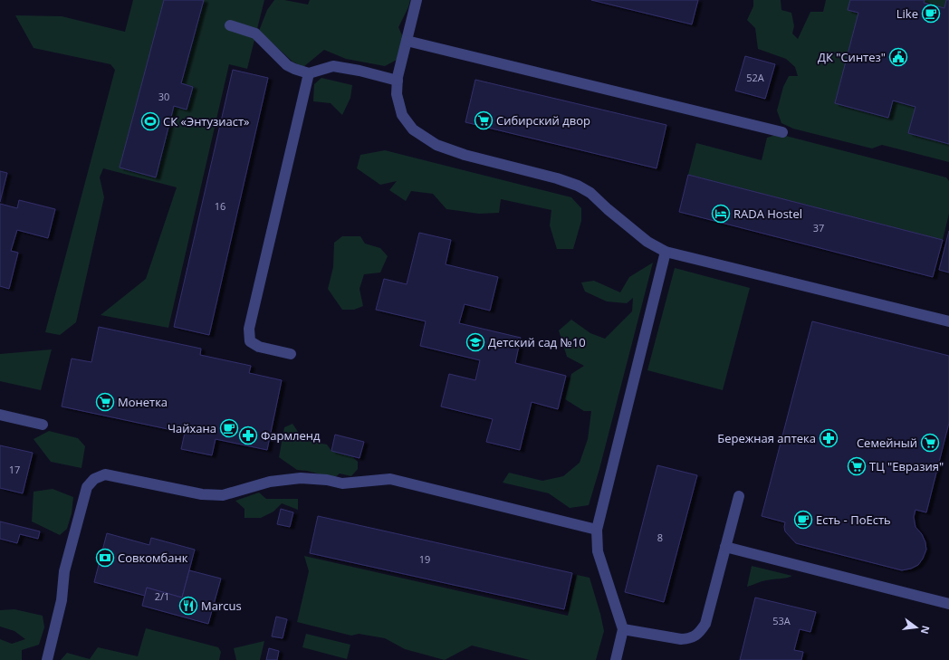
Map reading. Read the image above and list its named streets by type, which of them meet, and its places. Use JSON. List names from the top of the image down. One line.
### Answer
{"places":{"cafe":["Like","Чайхана","Есть - ПоЕсть"],"public building":["ДК \"Синтез\""],"supermarket":["Сибирский двор","Монетка","Семейный","ТЦ \"Евразия\""],"sports":["СК «Энтузиаст»"],"hotel":["RADA Hostel"],"school or university":["Детский сад №10"],"pharmacy":["Фармленд","Бережная аптека"],"bank":["Совкомбанк"],"restaurant":["Marcus"]},"house_numbers":["52А","30","16","37","17","8","19","2/1","53А"],"north":"right"}
